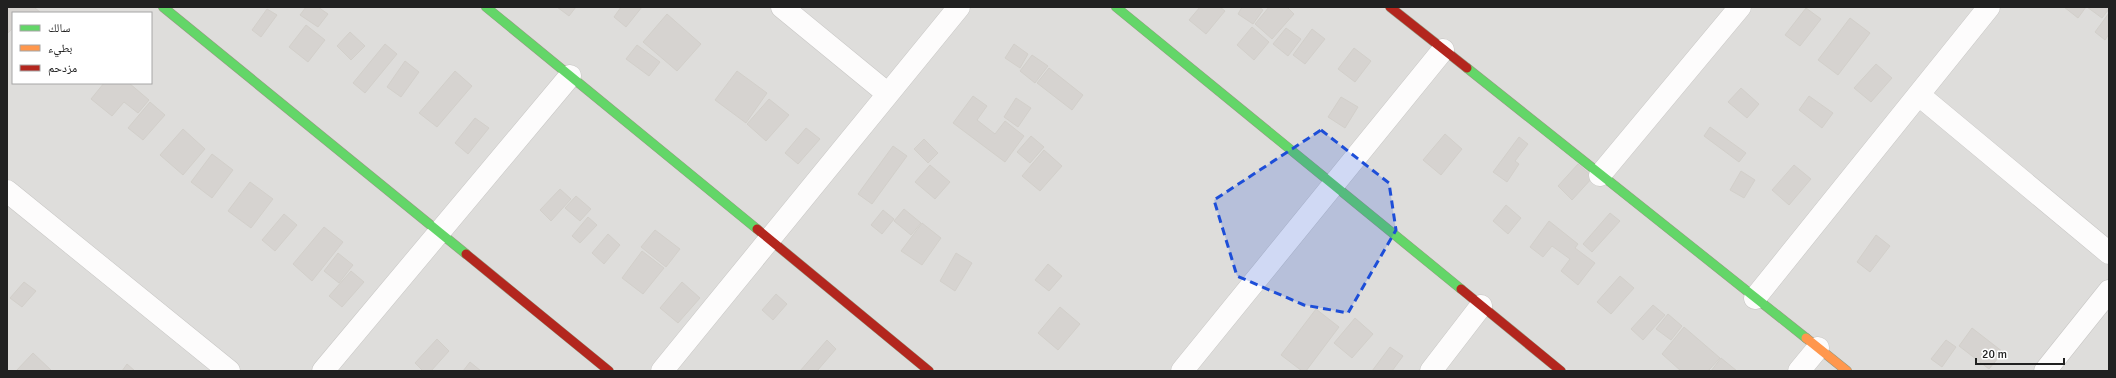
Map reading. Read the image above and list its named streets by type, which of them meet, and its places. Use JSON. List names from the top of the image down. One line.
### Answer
{"legend":["سالك","بطيء","مزدحم"],"scale_bar":"20 m"}
